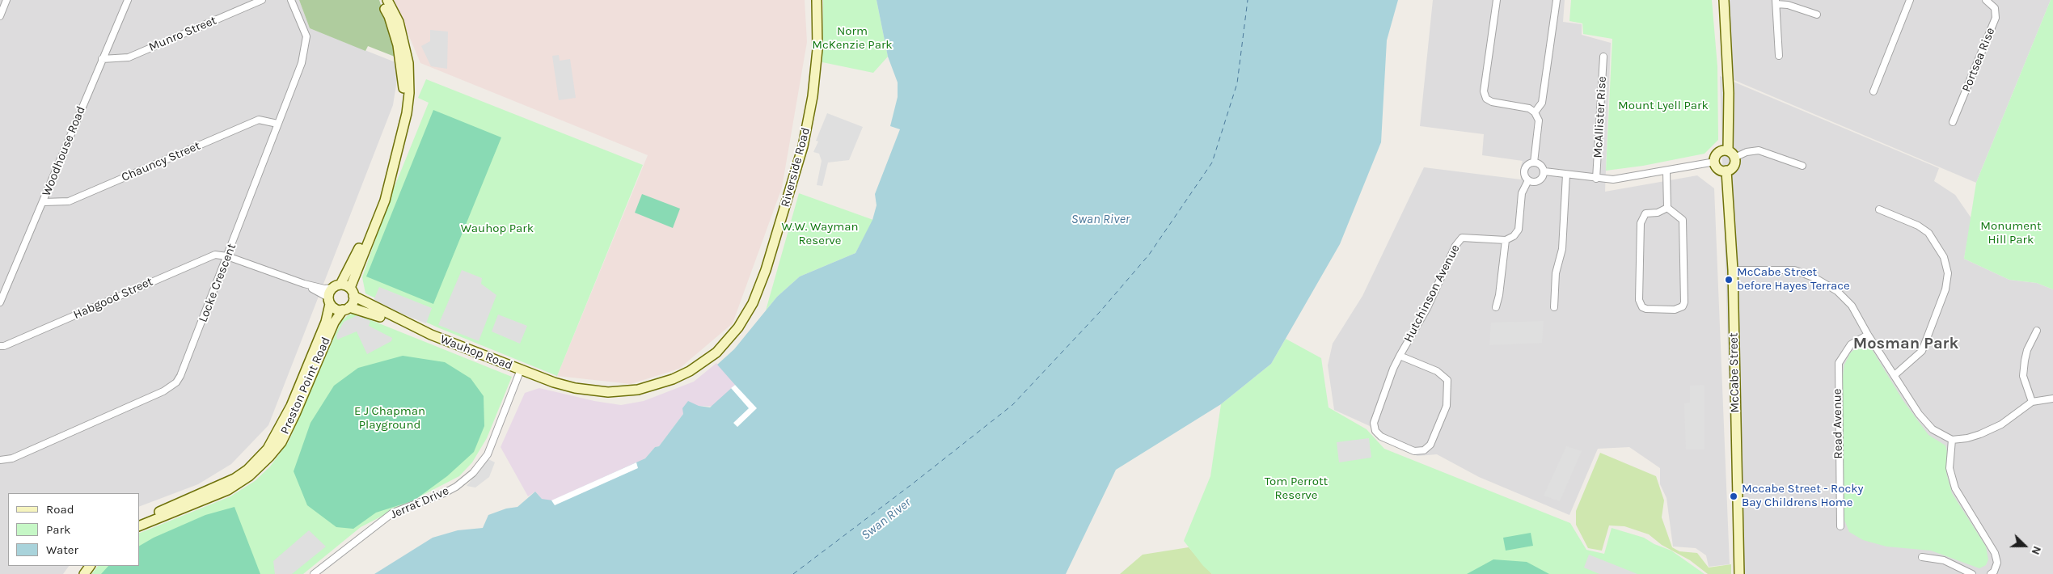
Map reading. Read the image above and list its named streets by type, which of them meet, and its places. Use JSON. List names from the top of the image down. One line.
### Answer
{"streets":{"street":["Munro Street","Portsea Rise","McAllister Rise","Woodhouse Road","Chauncy Street","Riverside Road","Locke Crescent","Hutchinson Avenue","Habgood Street","Wauhop Road","McCabe Street","Preston Point Road","Read Avenue","Jerrat Drive"]},"crossings":[["Munro Street","Woodhouse Road"],["Woodhouse Road","Chauncy Street"],["Chauncy Street","Locke Crescent"],["Riverside Road","Wauhop Road"],["Riverside Road","Jerrat Drive"],["Locke Crescent","Habgood Street"],["Wauhop Road","Preston Point Road"],["Wauhop Road","Jerrat Drive"]],"districts":["Mosman Park"],"water":["Swan River"],"parks":["Norm McKenzie Park","Mount Lyell Park","Monument Hill Park","W.W. Wayman Reserve","Wauhop Park","E J Chapman Playground","Tom Perrott Reserve"],"places":["McCabe Street before Hayes Terrace","Mccabe Street - Rocky Bay Childrens Home"],"legend":["Road","Park","Water"],"north":"right"}
